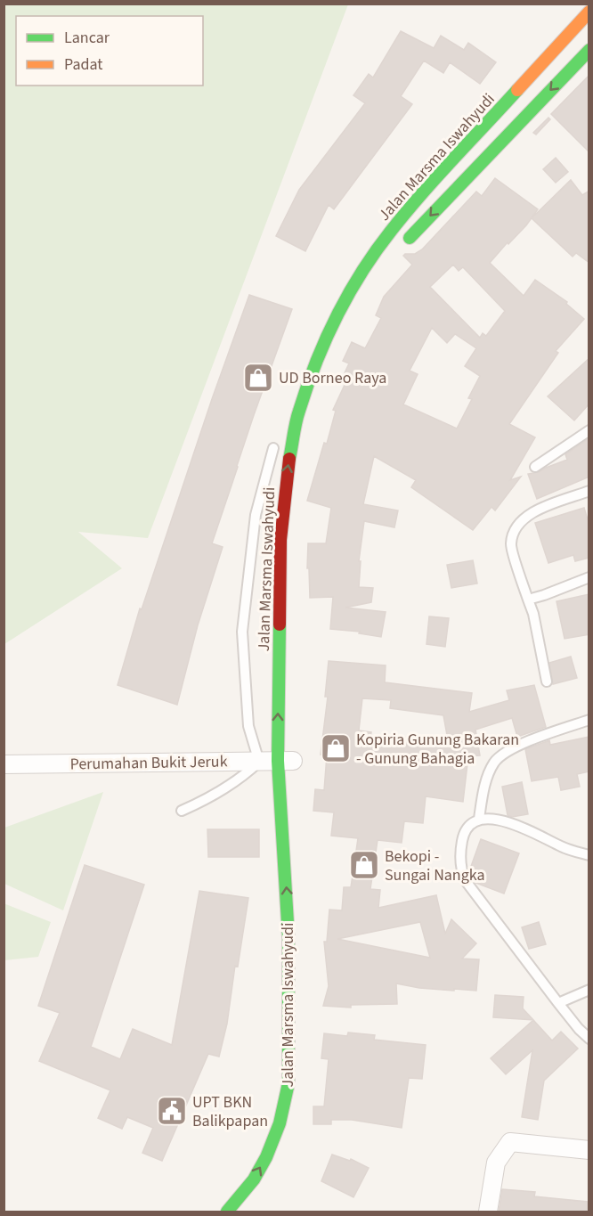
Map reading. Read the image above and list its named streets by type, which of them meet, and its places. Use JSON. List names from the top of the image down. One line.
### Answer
{"streets":{"highway":["Jalan Marsma Iswahyudi"],"street":["Perumahan Bukit Jeruk"]},"crossings":[["Jalan Marsma Iswahyudi","Perumahan Bukit Jeruk"]],"one_way":["Jalan Marsma Iswahyudi"],"places":{"shop":["UD Borneo Raya","Kopiria Gunung Bakaran - Gunung Bahagia","Bekopi - Sungai Nangka"],"public building":["UPT BKN Balikpapan"]},"legend":["Lancar","Padat"]}
